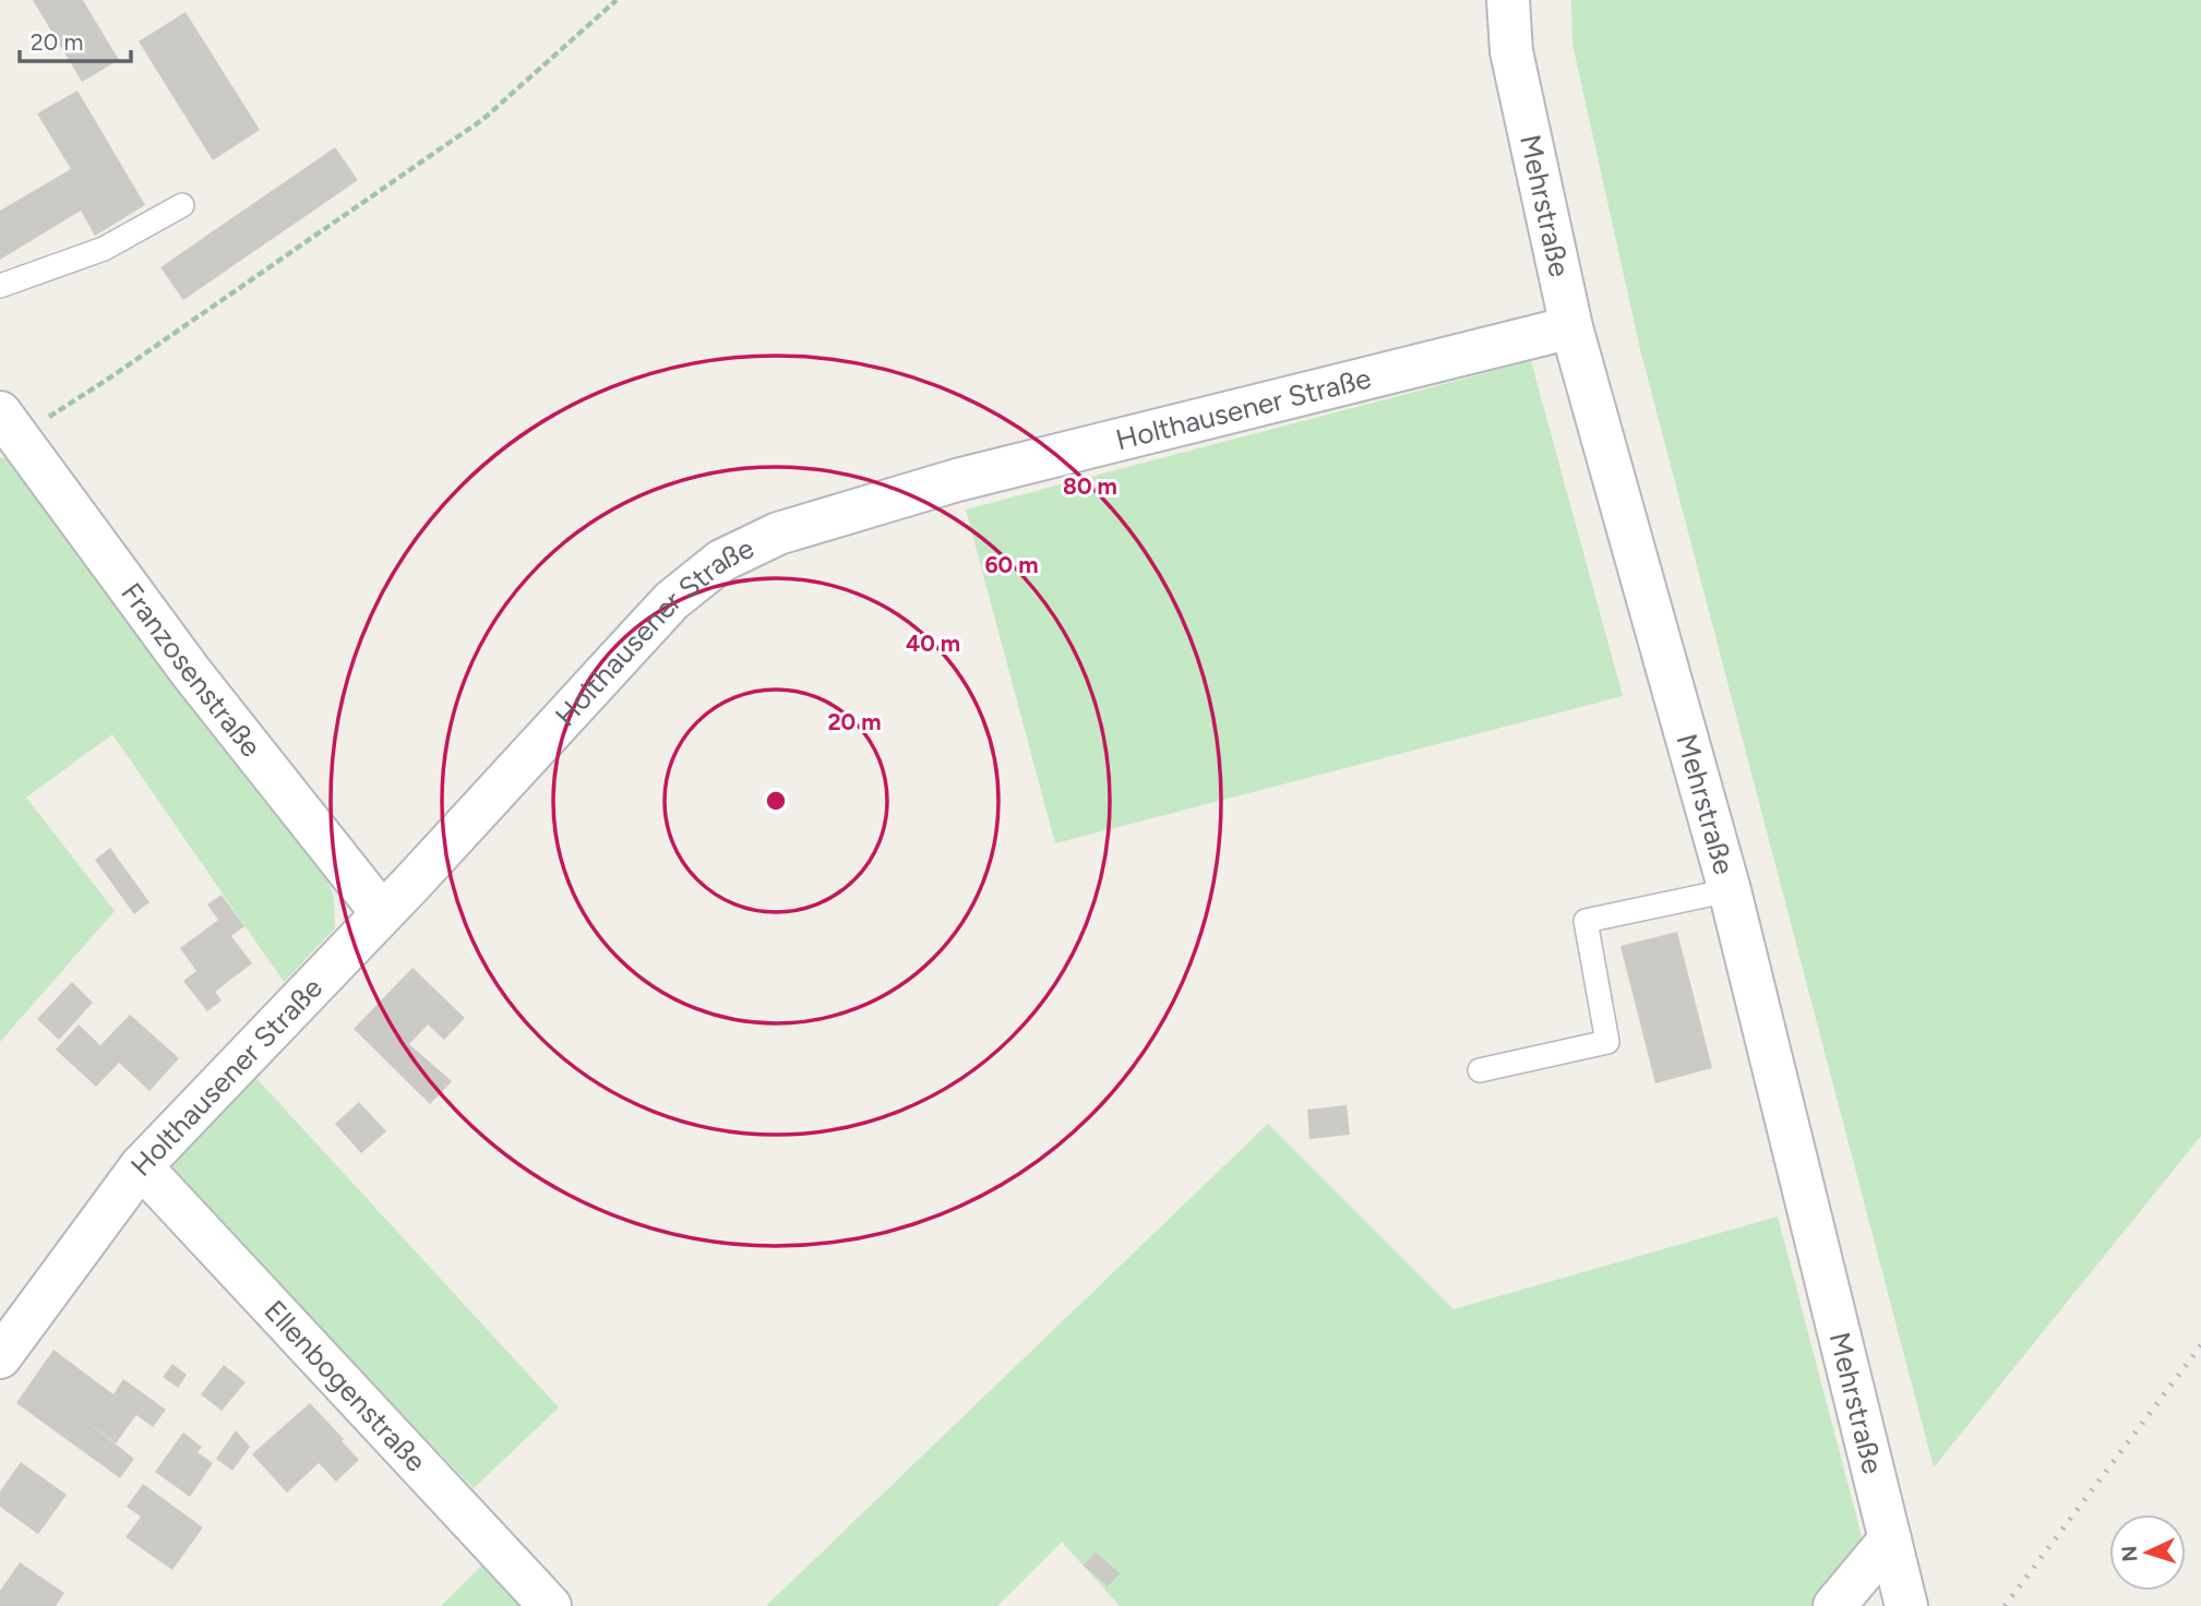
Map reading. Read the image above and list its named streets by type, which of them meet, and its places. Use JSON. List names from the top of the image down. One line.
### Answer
{"streets":{"street":["Mehrstraße","Holthausener Straße","Franzosenstraße","Ellenbogenstraße"]},"crossings":[["Mehrstraße","Holthausener Straße"],["Holthausener Straße","Franzosenstraße"],["Holthausener Straße","Ellenbogenstraße"]],"scale_bar":"20 m","north":"left","rings":["80 m","60 m","40 m","20 m"]}
